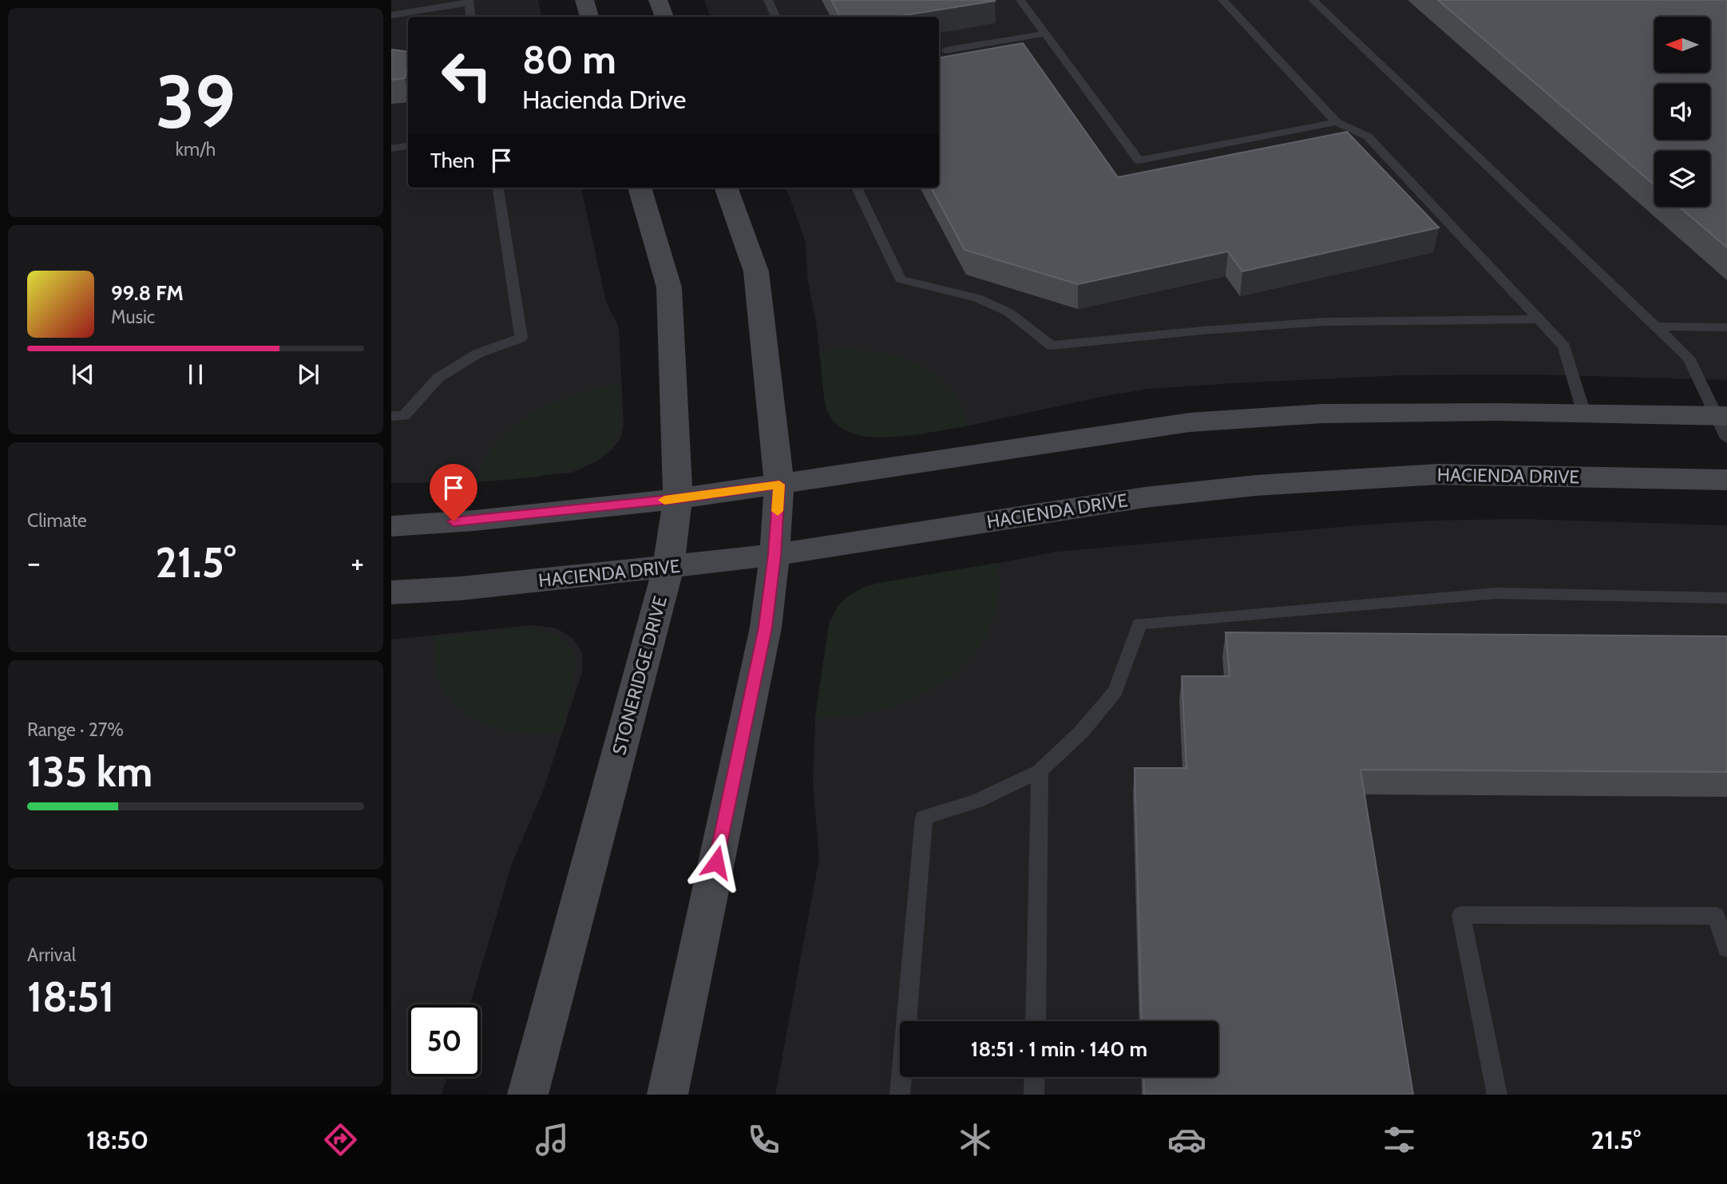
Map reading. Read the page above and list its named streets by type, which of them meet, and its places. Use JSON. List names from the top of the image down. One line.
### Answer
{"streets":{"main road":["HACIENDA DRIVE","STONERIDGE DRIVE"]},"crossings":[["HACIENDA DRIVE","STONERIDGE DRIVE"]],"north":"left","page":{"tile":[["39","km/h"],"Climate",["Range · 27%","135 km"],["Arrival","18:51"]],"turn":["80 m","Hacienda Drive"],"then":"Then","song":["99.8 FM","Music"],"heat":["−","21.5°","+"],"limit":"50","trip":"18:51 · 1 min · 140 m","tabs":["18:50","21.5°"]}}
